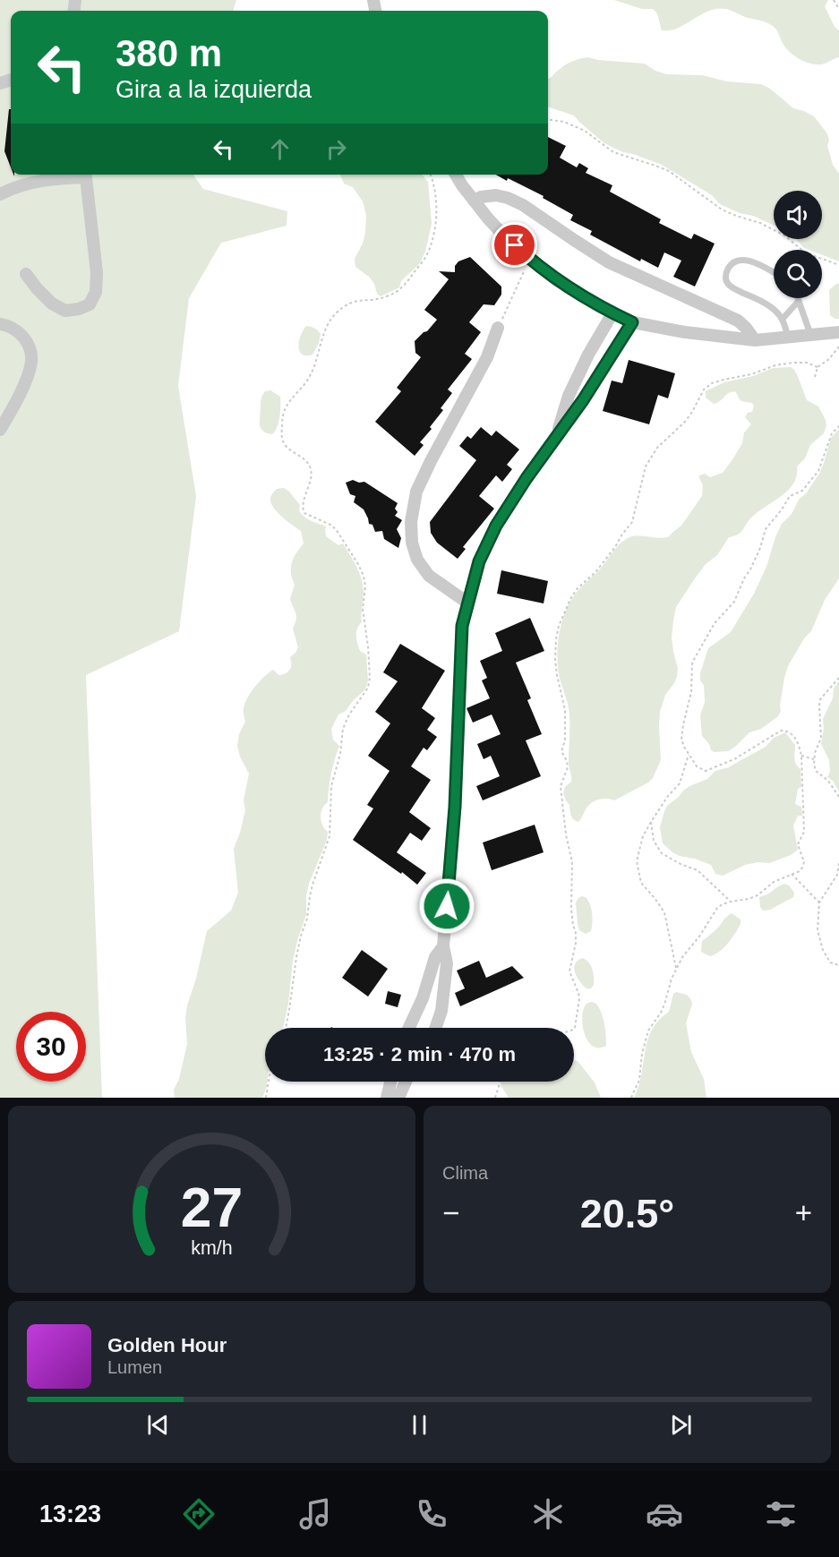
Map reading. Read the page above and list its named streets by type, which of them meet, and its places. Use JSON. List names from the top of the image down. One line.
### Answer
{"page":{"turn":["380 m","Gira a la izquierda"],"limit":"30","trip":"13:25 · 2 min · 470 m","tile":"Clima","heat":["−","20.5°","+"],"song":["Golden Hour","Lumen"],"tabs":"13:23","gauge":["27","km/h"]}}
